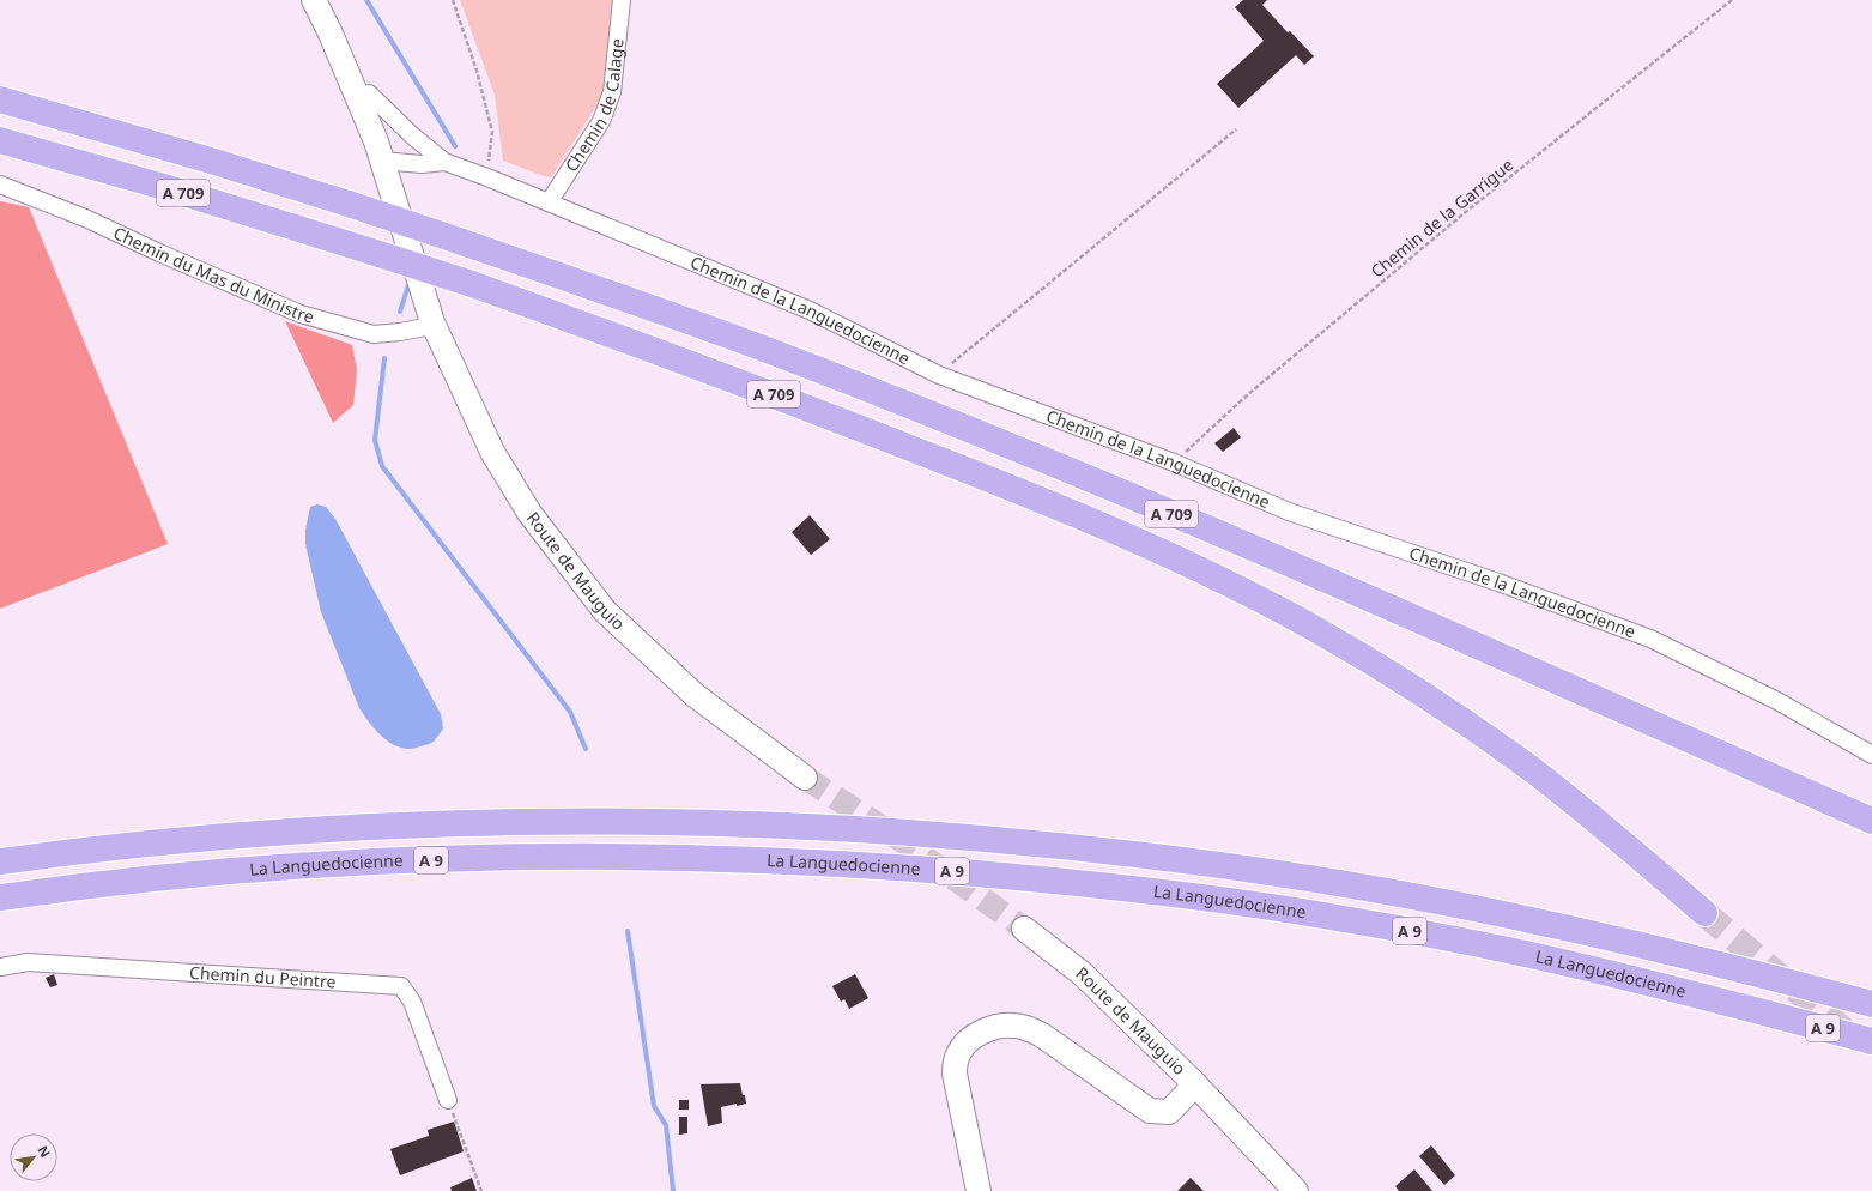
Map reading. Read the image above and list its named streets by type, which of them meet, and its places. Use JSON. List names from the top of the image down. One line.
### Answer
{"streets":{"highway":["A 709","A 9","La Languedocienne"],"street":["Chemin de Calage","Chemin du Mas du Ministre","Chemin de la Languedocienne","Route de Mauguio","Chemin du Peintre"],"path":["Chemin de la Garrigue"]},"crossings":[["Chemin de Calage","Chemin de la Languedocienne"],["Chemin de la Garrigue","Chemin de la Languedocienne"],["Chemin du Mas du Ministre","Route de Mauguio"],["Chemin de la Languedocienne","Route de Mauguio"]],"north":"top right"}
